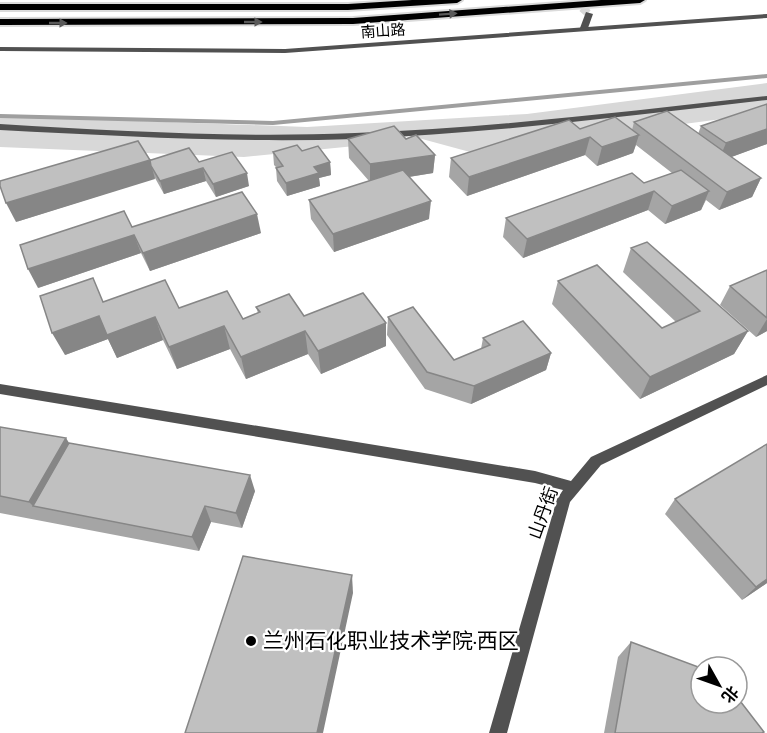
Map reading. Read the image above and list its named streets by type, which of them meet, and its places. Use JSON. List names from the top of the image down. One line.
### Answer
{"streets":{"street":["南山路","山丹街"]},"places":["兰州石化职业技术学院·西区"],"north":"bottom right"}
